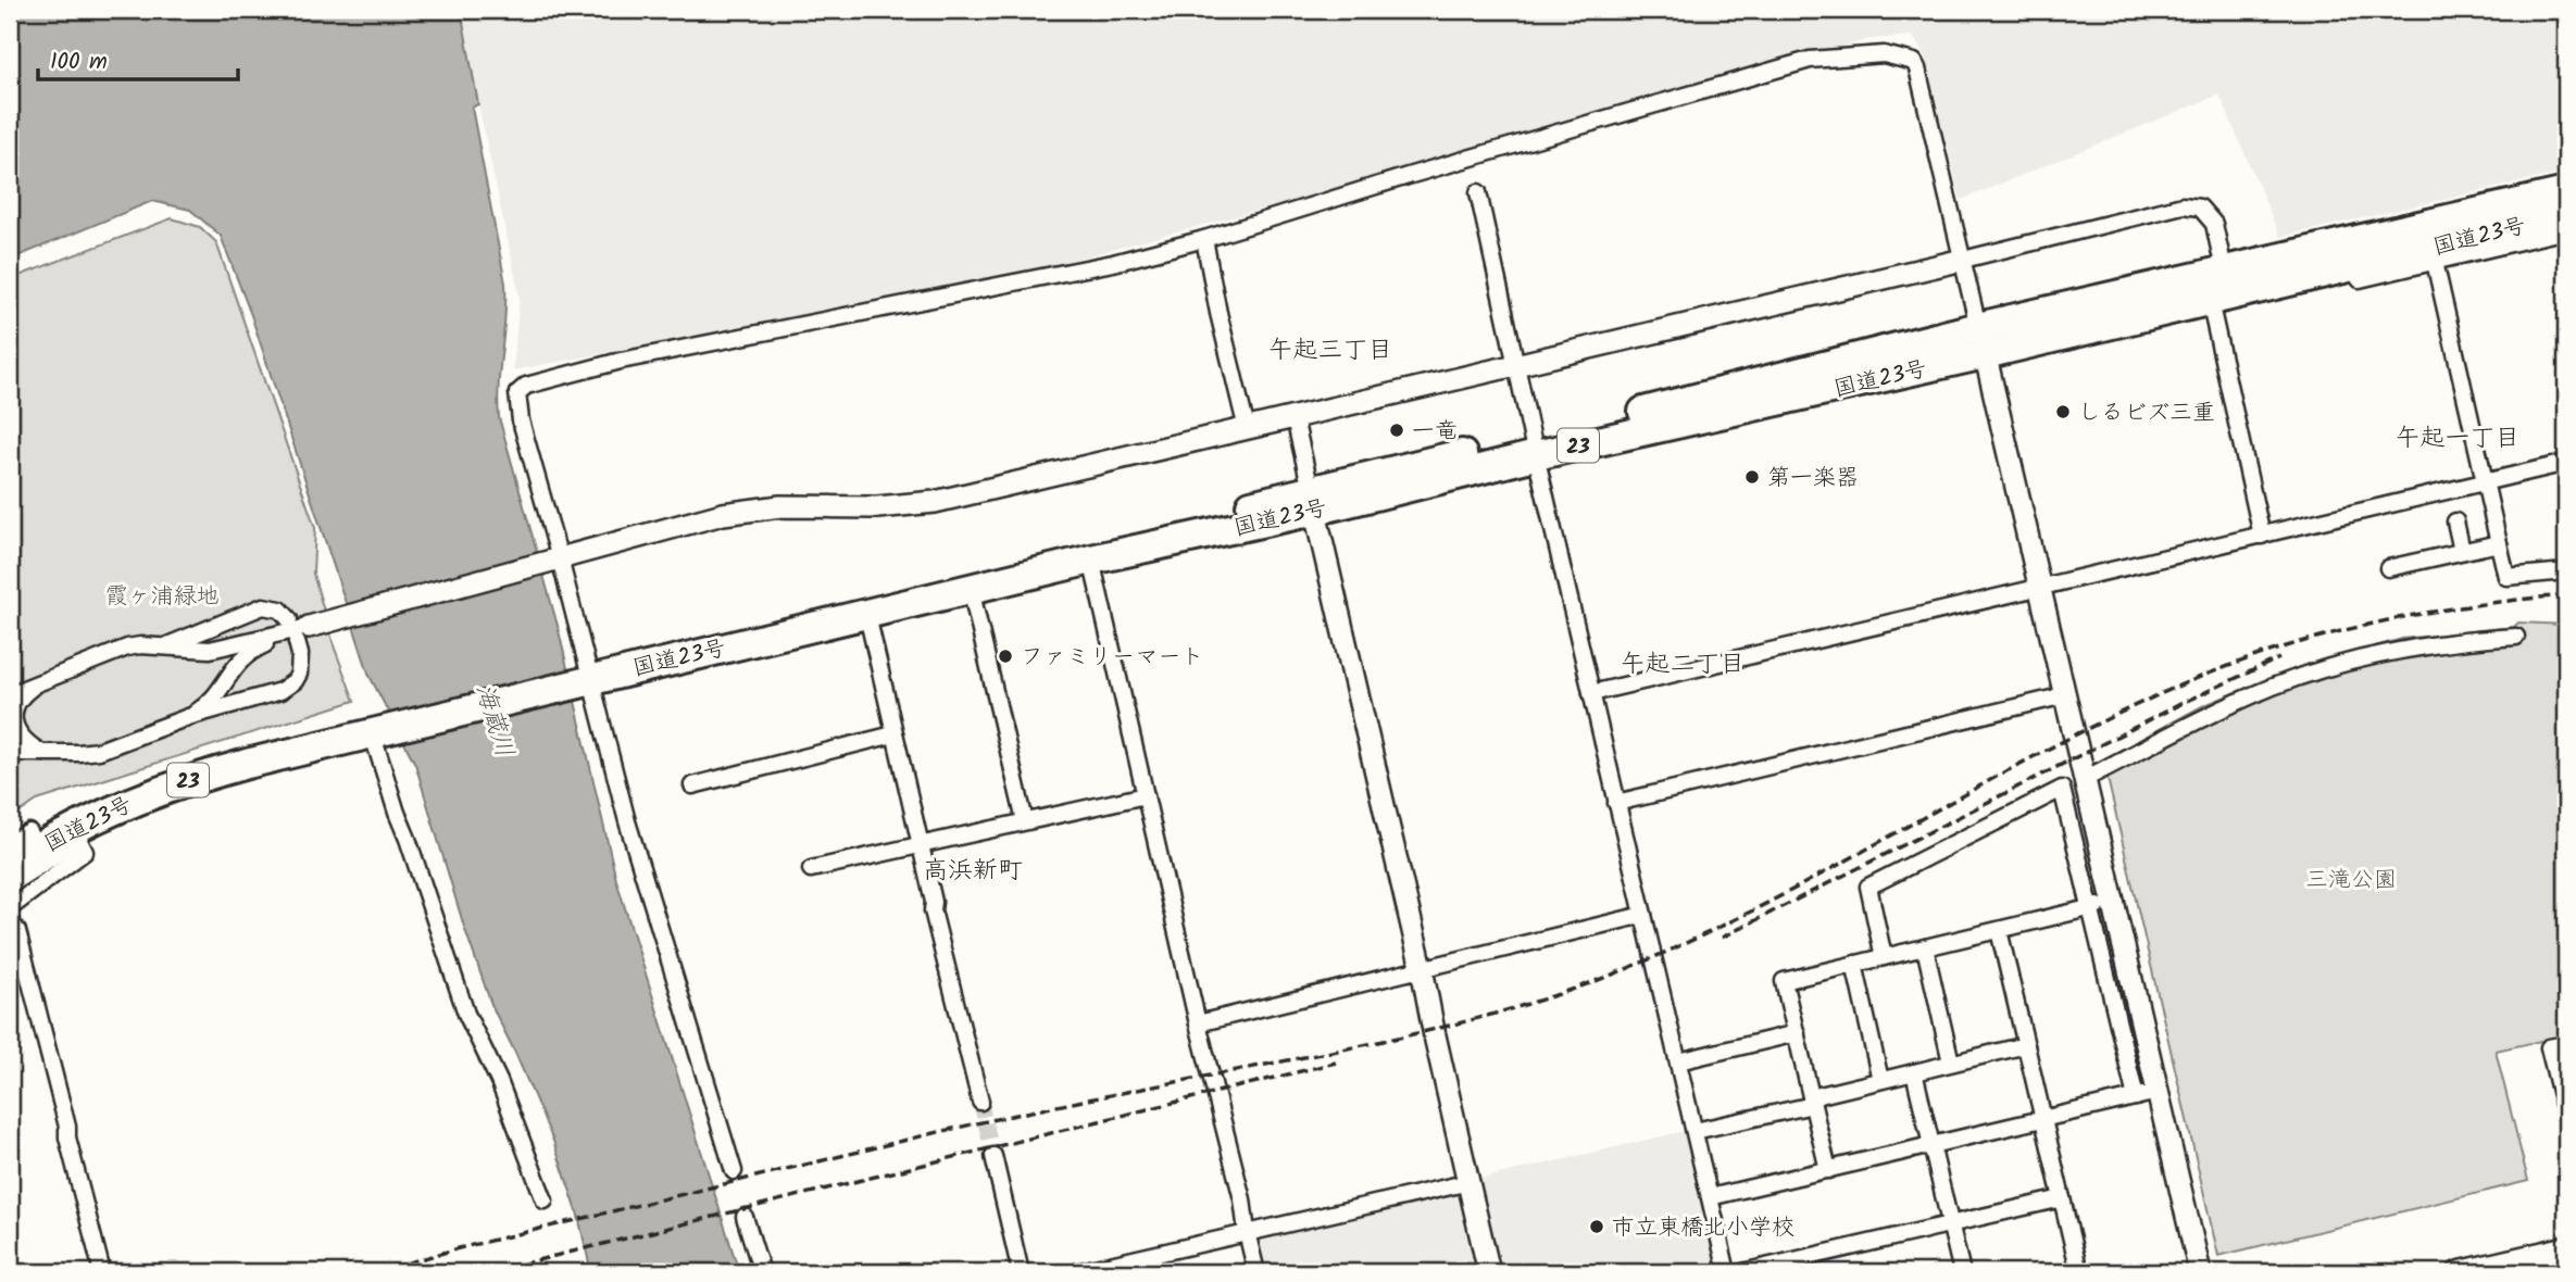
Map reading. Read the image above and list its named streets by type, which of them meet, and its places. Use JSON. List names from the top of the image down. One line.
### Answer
{"streets":{"highway":["国道23号","23"]},"districts":["午起三丁目","午起一丁目","午起二丁目","高浜新町"],"water":["海蔵川"],"parks":["霞ヶ浦緑地","三滝公園"],"places":["しるビズ三重","一竜","第一楽器","ファミリーマート","市立東橋北小学校"],"scale_bar":"100 m"}
